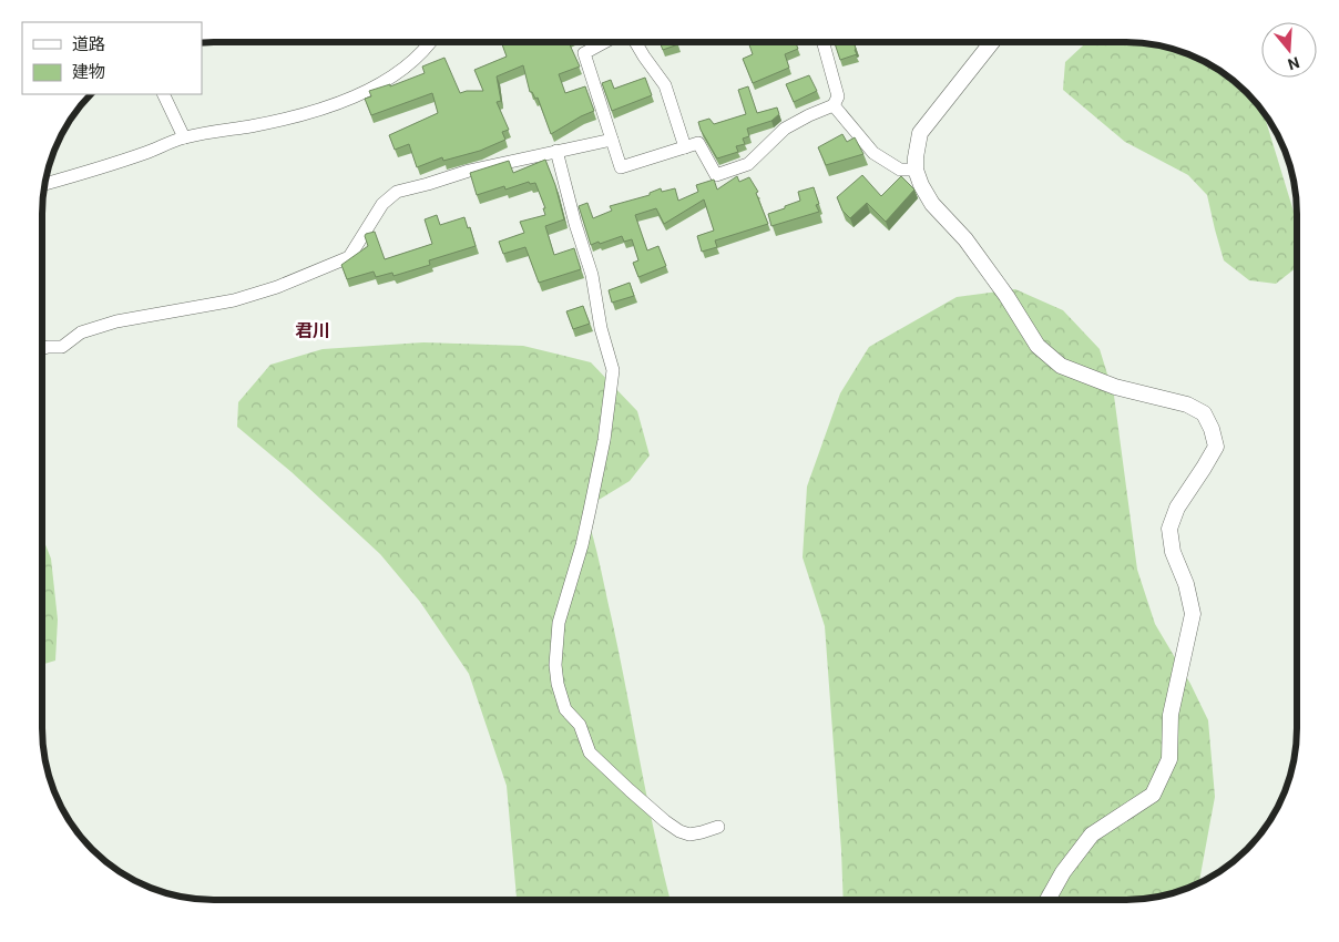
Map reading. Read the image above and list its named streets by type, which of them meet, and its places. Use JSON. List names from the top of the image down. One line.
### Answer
{"districts":["君川"],"legend":["道路","建物"],"north":"bottom"}
